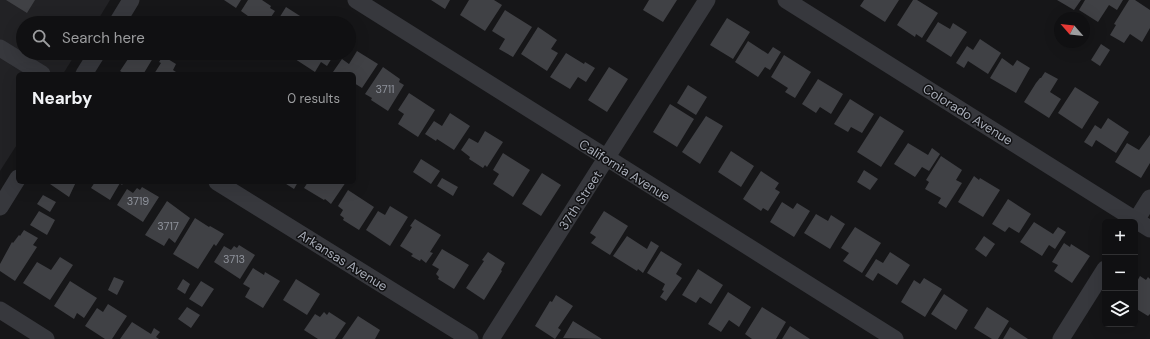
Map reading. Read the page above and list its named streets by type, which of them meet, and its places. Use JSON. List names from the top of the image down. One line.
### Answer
{"streets":{"street":["Colorado Avenue","California Avenue","37th Street","Arkansas Avenue"]},"crossings":[["California Avenue","37th Street"]],"house_numbers":["3711","3719","3717","3713"],"north":"top left","page":{"search":"Search here","heading":["Nearby","0 results"],"map_buttons":["+","−"]}}
